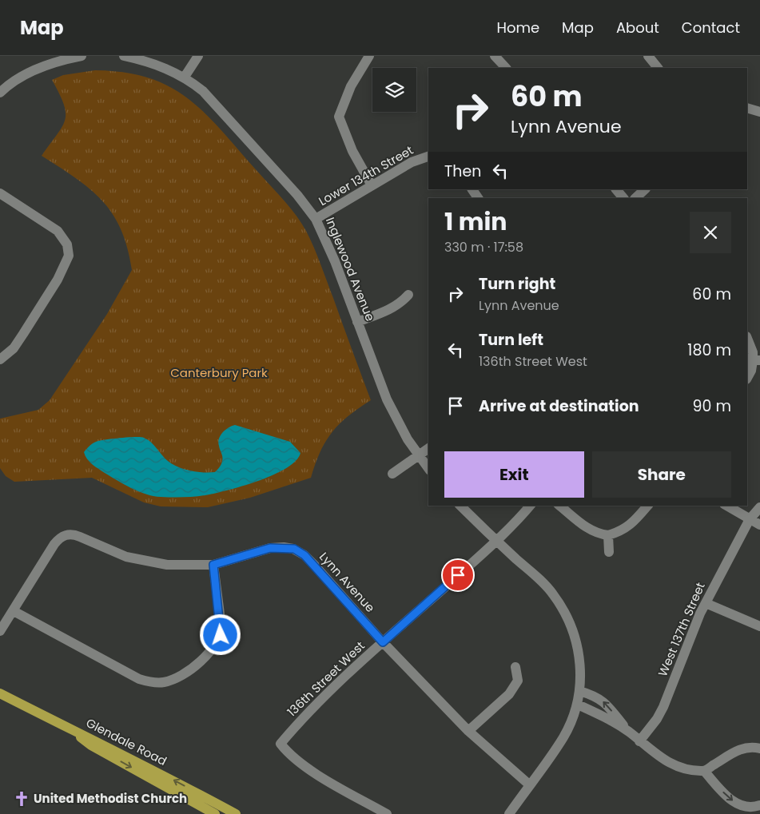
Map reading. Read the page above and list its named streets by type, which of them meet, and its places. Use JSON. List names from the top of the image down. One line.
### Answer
{"streets":{"main road":["Glendale Road"],"street":["Lower 134th Street","Inglewood Avenue","Lynn Avenue","West 137th Street","136th Street West"]},"crossings":[["Lower 134th Street","Inglewood Avenue"],["Lynn Avenue","136th Street West"]],"parks":["Canterbury Park"],"places":{"church":["United Methodist Church"]},"page":{"header":"Map","nav":["Home","Map","About","Contact"],"turn":["60 m","Lynn Avenue"],"then":"Then","heading":["1 min","330 m · 17:58"],"list":[{"name":"Turn right","note":"Lynn Avenue","value":"60 m"},{"name":"Turn left","note":"136th Street West","value":"180 m"},{"name":"Arrive at destination","value":"90 m"}],"buttons":["Exit","Share"]}}
